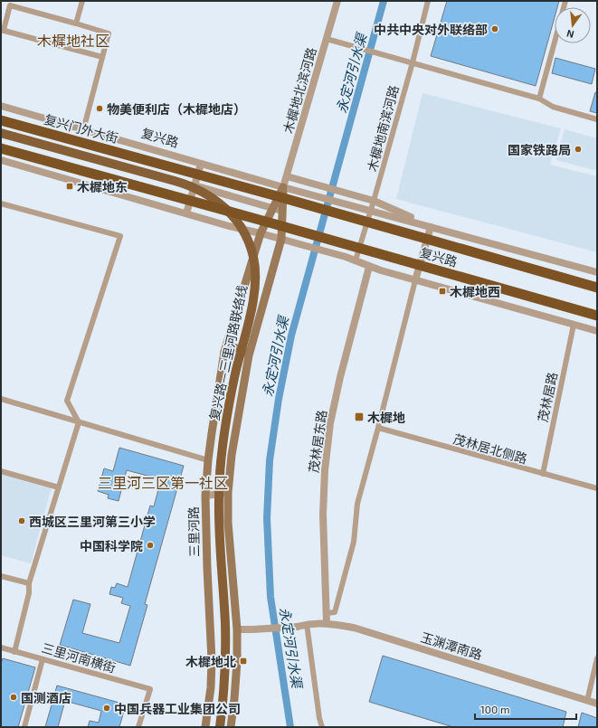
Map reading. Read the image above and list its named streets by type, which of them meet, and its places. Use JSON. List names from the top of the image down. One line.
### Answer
{"streets":{"highway":["复兴门外大街","复兴路"],"main road":["复兴路—三里河路联络线","三里河路"],"street":["木樨地北滨河路","木樨地南滨河路","茂林居路","茂林居东路","茂林居北侧路","玉渊潭南路","三里河南横街"]},"crossings":[["木樨地北滨河路","复兴路"],["木樨地北滨河路","三里河路"],["复兴门外大街","复兴路"],["木樨地南滨河路","复兴路"],["复兴路","三里河路"],["茂林居路","茂林居北侧路"],["茂林居东路","玉渊潭南路"]],"districts":["木樨地社区","三里河三区第一社区"],"water":["永定河引水渠"],"places":{"other":["中共中央对外联络部","物美便利店（木樨地店）","国家铁路局","西城区三里河第三小学","中国科学院","国测酒店","中国兵器工业集团公司"],"transit":["木樨地东","木樨地西","木樨地","木樨地北"]},"scale_bar":"100 m","north":"bottom"}
